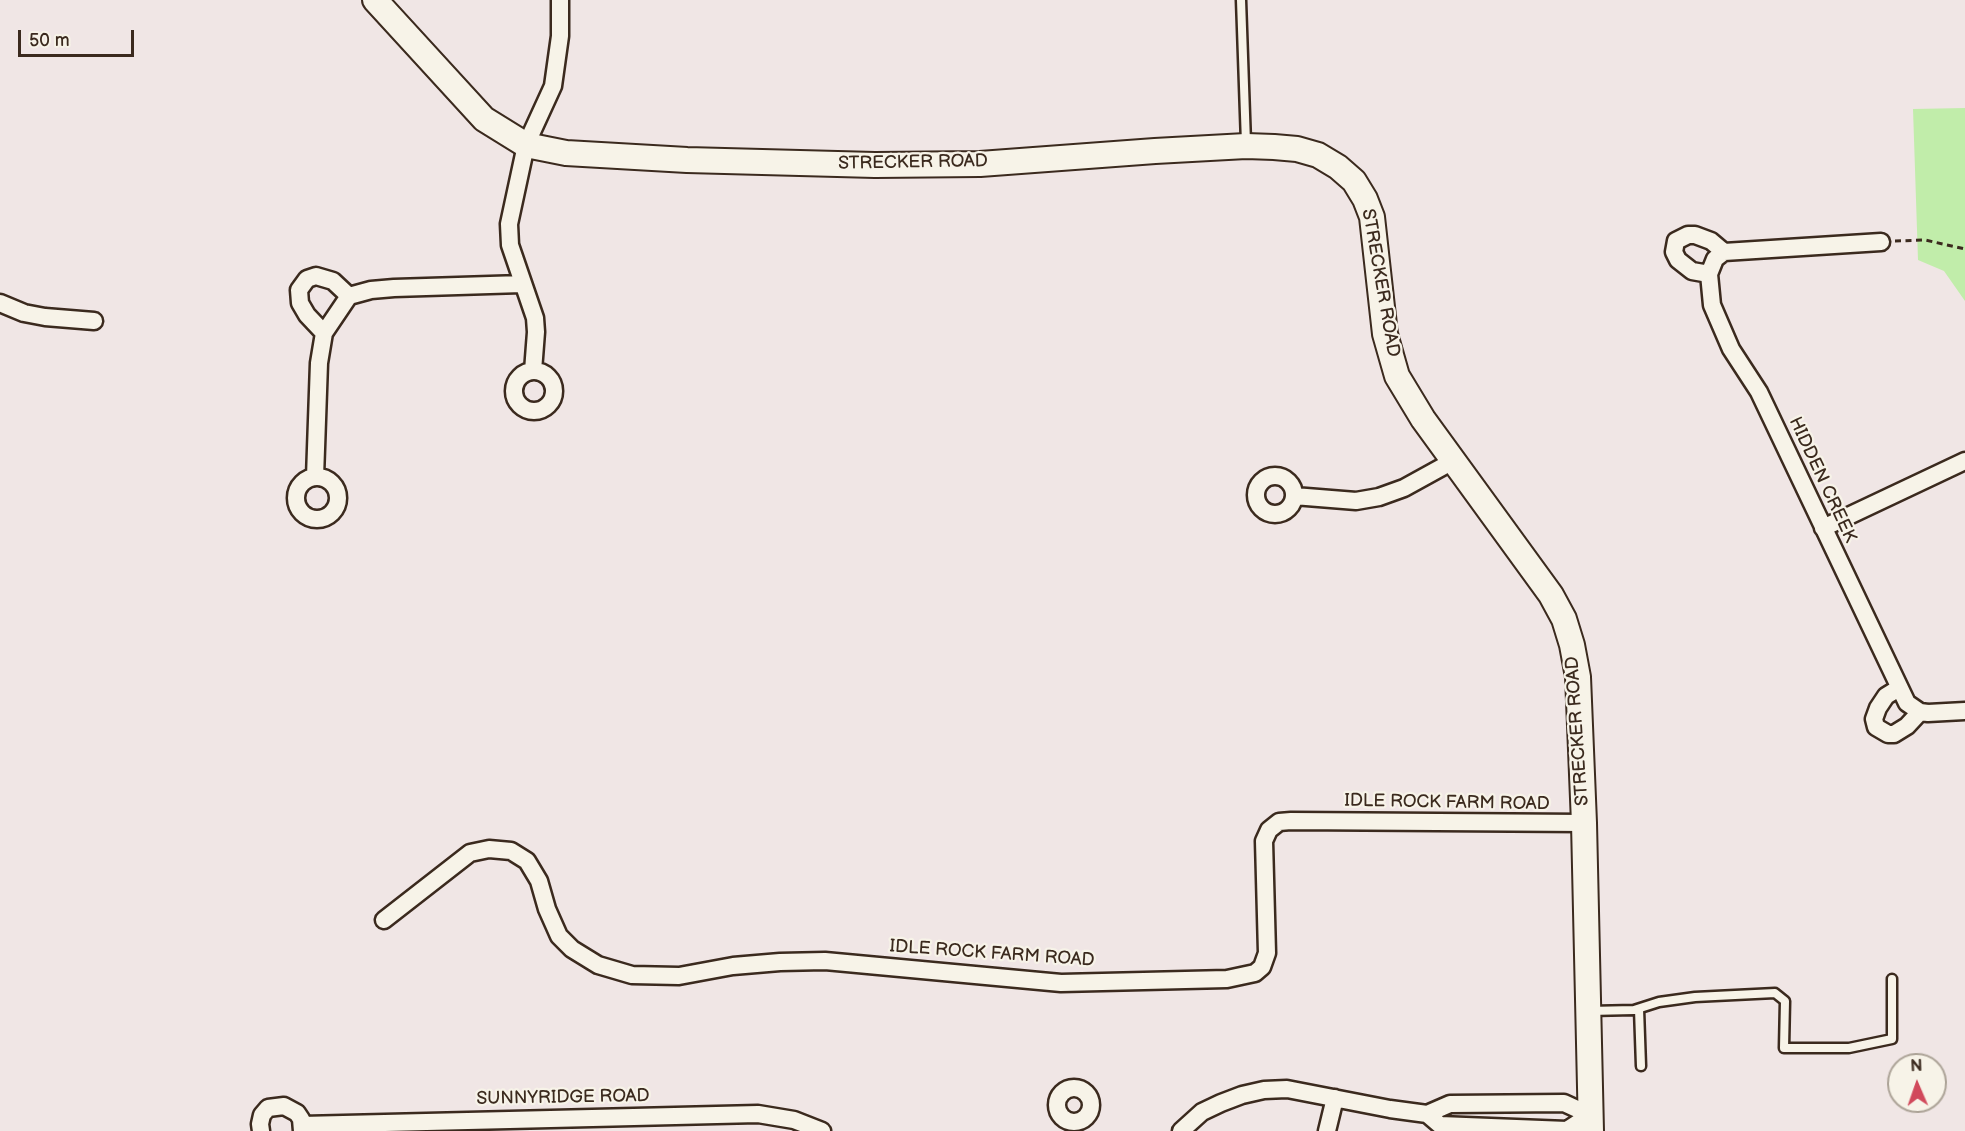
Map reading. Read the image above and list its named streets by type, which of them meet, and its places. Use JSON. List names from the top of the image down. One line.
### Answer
{"streets":{"street":["STRECKER ROAD","HIDDEN CREEK","IDLE ROCK FARM ROAD","SUNNYRIDGE ROAD"]},"crossings":[["STRECKER ROAD","IDLE ROCK FARM ROAD"]],"scale_bar":"50 m","north":"top"}
